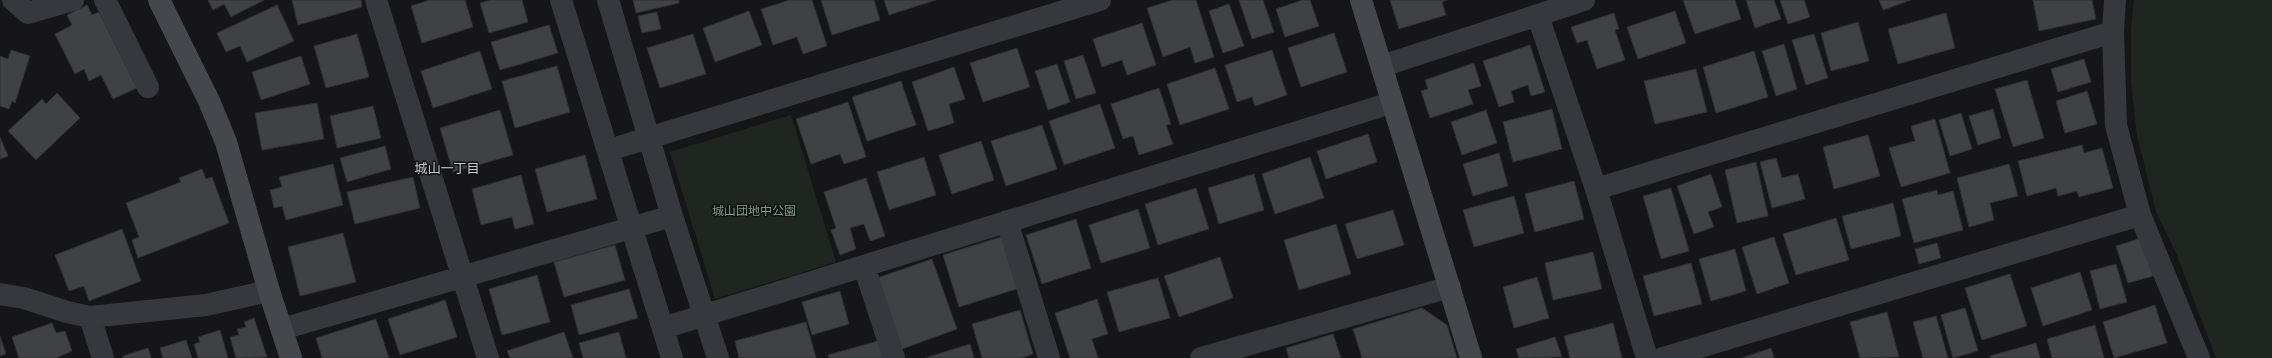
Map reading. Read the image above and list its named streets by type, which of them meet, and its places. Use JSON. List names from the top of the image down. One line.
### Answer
{"districts":["城山一丁目"],"parks":["城山団地中公園"]}
